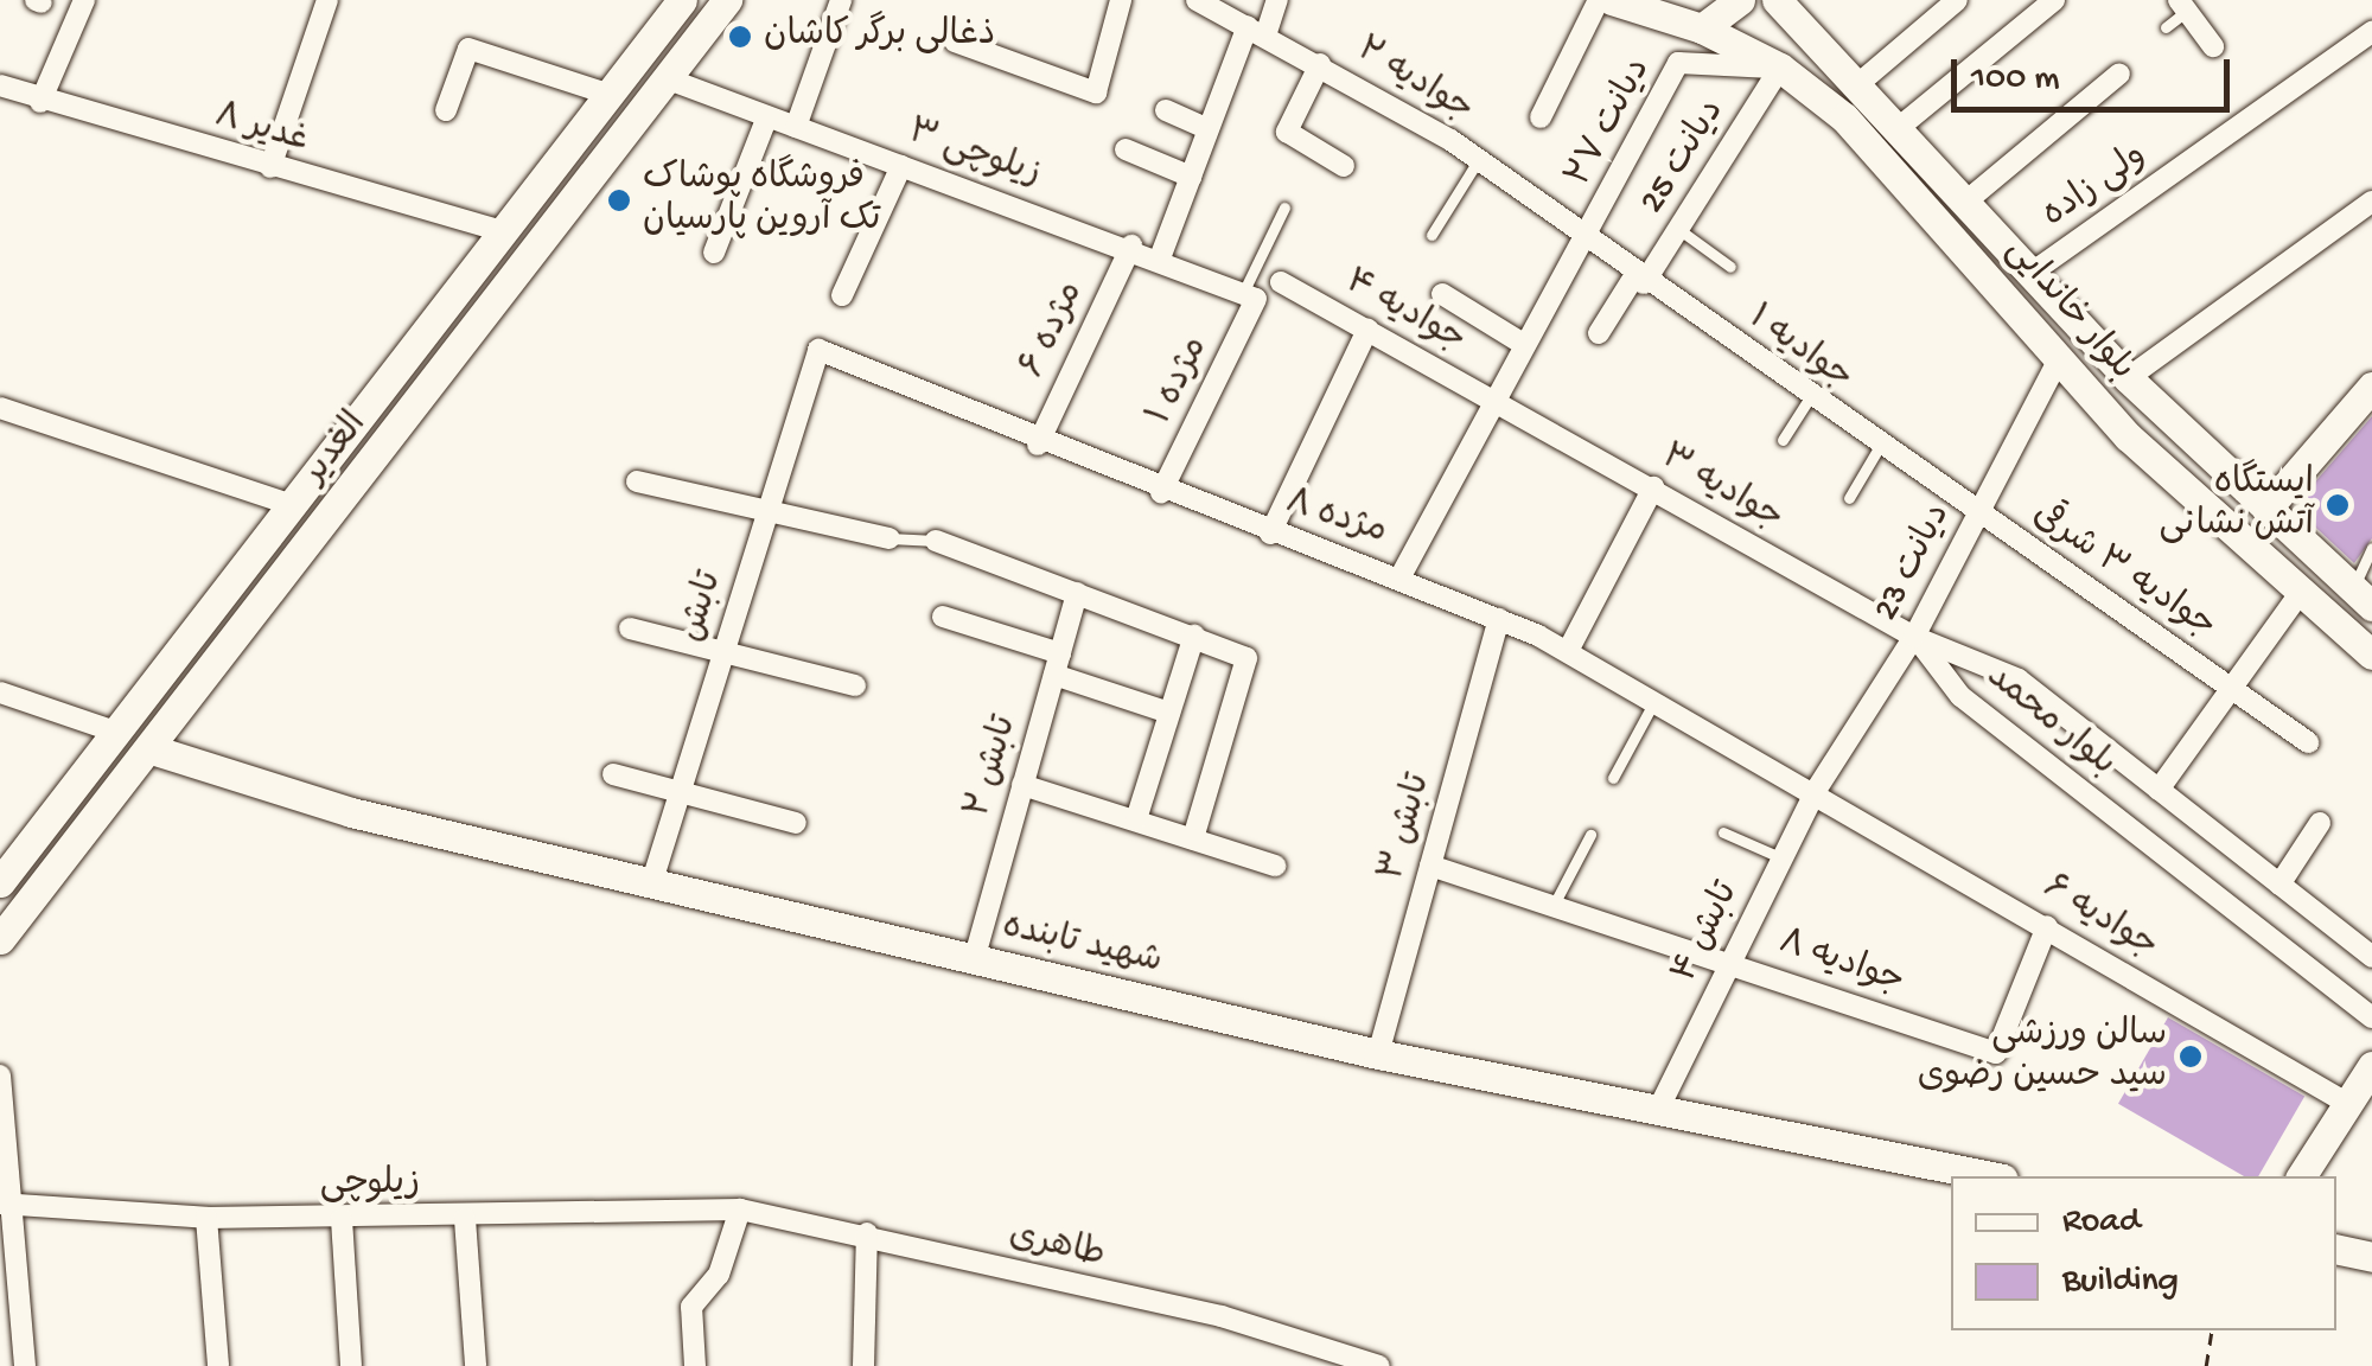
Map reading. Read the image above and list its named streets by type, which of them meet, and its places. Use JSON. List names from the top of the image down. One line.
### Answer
{"streets":{"main road":["بلوار خاندایی","الغدیر","شهید تابنده"],"street":["جوادیه ۲","دیانت ۲۷","غدیر ۸","زیلوچی ۳","دیانت 25","ولی زاده","جوادیه ۴","مژده ۶","جوادیه ۱","مژده ۱","جوادیه ۳","مژده ۸","دیانت 23","جوادیه ۳ شرقی","تابش","بلوار محمد","تابش ۲","تابش ۳","جوادیه ۶","تابش ۴","جوادیه ۸","زیلوچی","طاهری"]},"crossings":[["جوادیه ۲","دیانت ۲۷"],["جوادیه ۲","جوادیه ۱"],["دیانت ۲۷","دیانت 25"],["دیانت ۲۷","بلوار خاندایی"],["دیانت ۲۷","جوادیه ۱"],["غدیر ۸","الغدیر"],["زیلوچی ۳","مژده ۶"],["زیلوچی ۳","مژده ۱"],["زیلوچی ۳","الغدیر"],["دیانت 25","بلوار خاندایی"],["دیانت 25","جوادیه ۱"],["ولی زاده","بلوار خاندایی"],["بلوار خاندایی","دیانت 23"],["جوادیه ۴","جوادیه ۳"],["مژده ۶","مژده ۸"],["جوادیه ۱","دیانت 23"],["جوادیه ۱","جوادیه ۳ شرقی"],["مژده ۱","مژده ۸"],["الغدیر","شهید تابنده"],["جوادیه ۳","دیانت 23"],["جوادیه ۳","بلوار محمد"],["مژده ۸","دیانت 23"],["مژده ۸","تابش"],["مژده ۸","تابش ۳"],["مژده ۸","جوادیه ۶"],["مژده ۸","تابش ۴"],["دیانت 23","جوادیه ۳ شرقی"],["دیانت 23","بلوار محمد"],["دیانت 23","جوادیه ۶"],["دیانت 23","تابش ۴"],["تابش","شهید تابنده"],["تابش ۲","شهید تابنده"],["تابش ۳","شهید تابنده"],["تابش ۳","جوادیه ۸"],["جوادیه ۶","تابش ۴"],["جوادیه ۶","جوادیه ۸"],["تابش ۴","شهید تابنده"],["تابش ۴","جوادیه ۸"],["زیلوچی","طاهری"]],"places":["ذغالی برگر کاشان","فروشگاه پوشاک تک آروین پارسیان","ایستگاه آتش نشانی","سالن ورزشی سید حسین رضوی"],"legend":["Road","Building"],"scale_bar":"100 m"}
